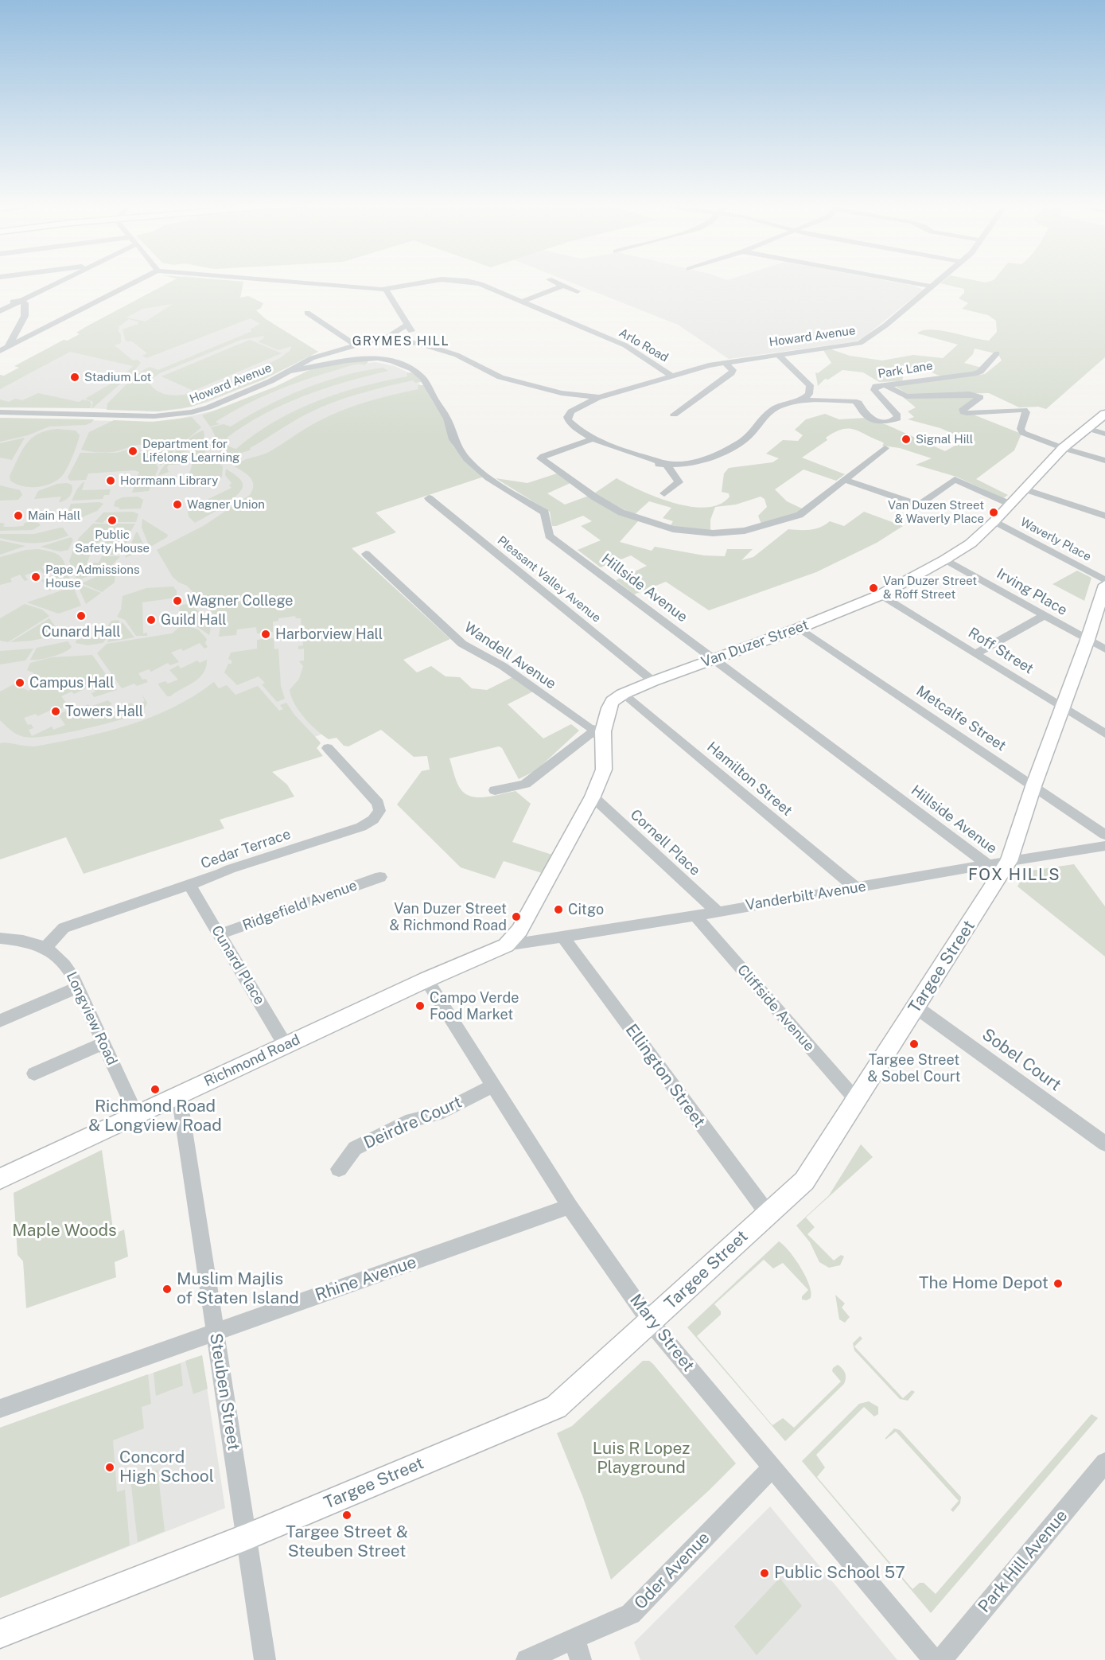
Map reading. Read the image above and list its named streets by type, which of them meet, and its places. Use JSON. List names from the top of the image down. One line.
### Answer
{"streets":{"main road":["Van Duzer Street","Targee Street","Richmond Road"],"street":["Howard Avenue","Arlo Road","Park Lane","Waverly Place","Pleasant Valley Avenue","Hillside Avenue","Irving Place","Roff Street","Wandell Avenue","Metcalfe Street","Hamilton Street","Cornell Place","Cedar Terrace","Vanderbilt Avenue","Ridgefield Avenue","Cunard Place","Cliffside Avenue","Longview Road","Sobel Court","Ellington Street","Deirdre Court","Rhine Avenue","Mary Street","Steuben Street","Park Hill Avenue","Oder Avenue"]},"crossings":[["Howard Avenue","Arlo Road"],["Howard Avenue","Hillside Avenue"],["Waverly Place","Van Duzer Street"],["Pleasant Valley Avenue","Van Duzer Street"],["Hillside Avenue","Van Duzer Street"],["Hillside Avenue","Vanderbilt Avenue"],["Hillside Avenue","Targee Street"],["Irving Place","Van Duzer Street"],["Irving Place","Targee Street"],["Van Duzer Street","Roff Street"],["Van Duzer Street","Wandell Avenue"],["Van Duzer Street","Metcalfe Street"],["Van Duzer Street","Hamilton Street"],["Van Duzer Street","Cornell Place"],["Van Duzer Street","Vanderbilt Avenue"],["Van Duzer Street","Richmond Road"],["Roff Street","Targee Street"],["Metcalfe Street","Targee Street"],["Hamilton Street","Vanderbilt Avenue"],["Cornell Place","Vanderbilt Avenue"],["Cedar Terrace","Cunard Place"],["Cedar Terrace","Longview Road"],["Vanderbilt Avenue","Targee Street"],["Vanderbilt Avenue","Cliffside Avenue"],["Vanderbilt Avenue","Richmond Road"],["Vanderbilt Avenue","Ellington Street"],["Ridgefield Avenue","Cunard Place"],["Cunard Place","Richmond Road"],["Targee Street","Cliffside Avenue"],["Targee Street","Sobel Court"],["Targee Street","Ellington Street"],["Targee Street","Mary Street"],["Targee Street","Steuben Street"],["Longview Road","Richmond Road"],["Richmond Road","Mary Street"],["Richmond Road","Steuben Street"],["Deirdre Court","Mary Street"],["Rhine Avenue","Mary Street"],["Rhine Avenue","Steuben Street"],["Mary Street","Oder Avenue"]],"districts":["GRYMES HILL","FOX HILLS"],"parks":["Maple Woods","Luis R Lopez Playground"],"places":["Stadium Lot","Signal Hill","Department for Lifelong Learning","Horrmann Library","Wagner Union","Van Duzen Street & Waverly Place","Main Hall","Public Safety House","Pape Admissions House","Van Duzer Street & Roff Street","Wagner College","Cunard Hall","Guild Hall","Harborview Hall","Campus Hall","Towers Hall","Citgo","Van Duzer Street & Richmond Road","Campo Verde Food Market","Targee Street & Sobel Court","Richmond Road & Longview Road","The Home Depot","Muslim Majlis of Staten Island","Concord High School","Targee Street & Steuben Street","Public School 57"]}
